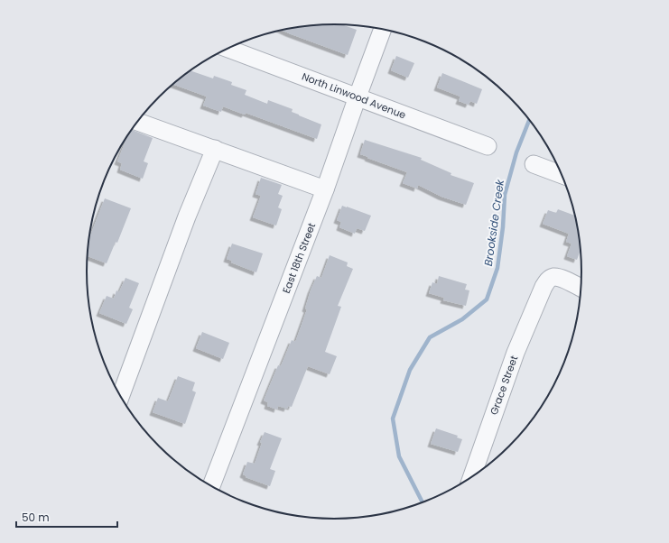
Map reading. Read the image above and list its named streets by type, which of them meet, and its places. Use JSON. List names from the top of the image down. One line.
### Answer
{"streets":{"street":["North Linwood Avenue","East 18th Street","Grace Street"]},"crossings":[["North Linwood Avenue","East 18th Street"]],"water":["Brookside Creek"],"scale_bar":"50 m"}
